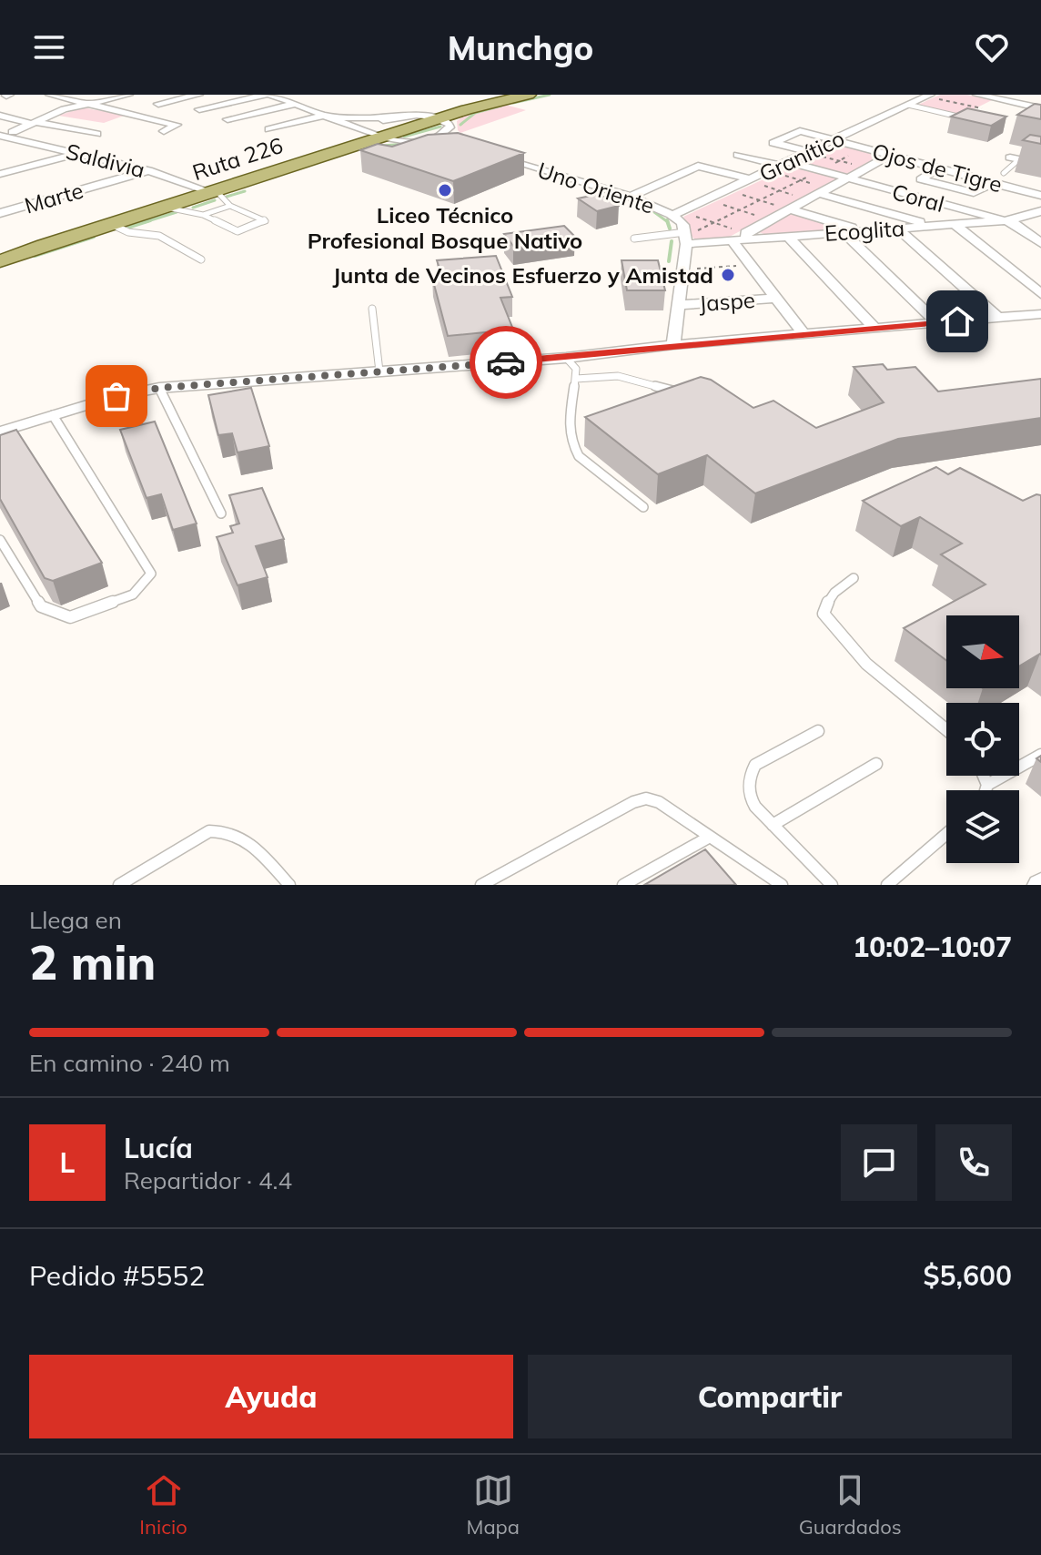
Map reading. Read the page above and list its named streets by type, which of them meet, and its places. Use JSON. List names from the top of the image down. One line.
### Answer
{"streets":{"main road":["Ruta 226"],"street":["Granítico","Saldivia","Ojos de Tigre","Uno Oriente","Marte","Coral","Ecoglita","Jaspe"]},"crossings":[["Granítico","Ojos de Tigre"],["Granítico","Uno Oriente"],["Granítico","Coral"],["Ruta 226","Saldivia"],["Saldivia","Marte"],["Uno Oriente","Ecoglita"],["Coral","Ecoglita"]],"places":["Liceo Técnico Profesional Bosque Nativo","Junta de Vecinos Esfuerzo y Amistad"],"north":"right","page":{"header":"Munchgo","heading":["2 min","Llega en","10:02–10:07"],"panel":["Lucía","Repartidor · 4.4","Pedido #5552","$5,600"],"bar":"En camino · 240 m","round":"L","buttons":["Ayuda","Compartir"],"tabs":["Inicio","Mapa","Guardados"]}}
